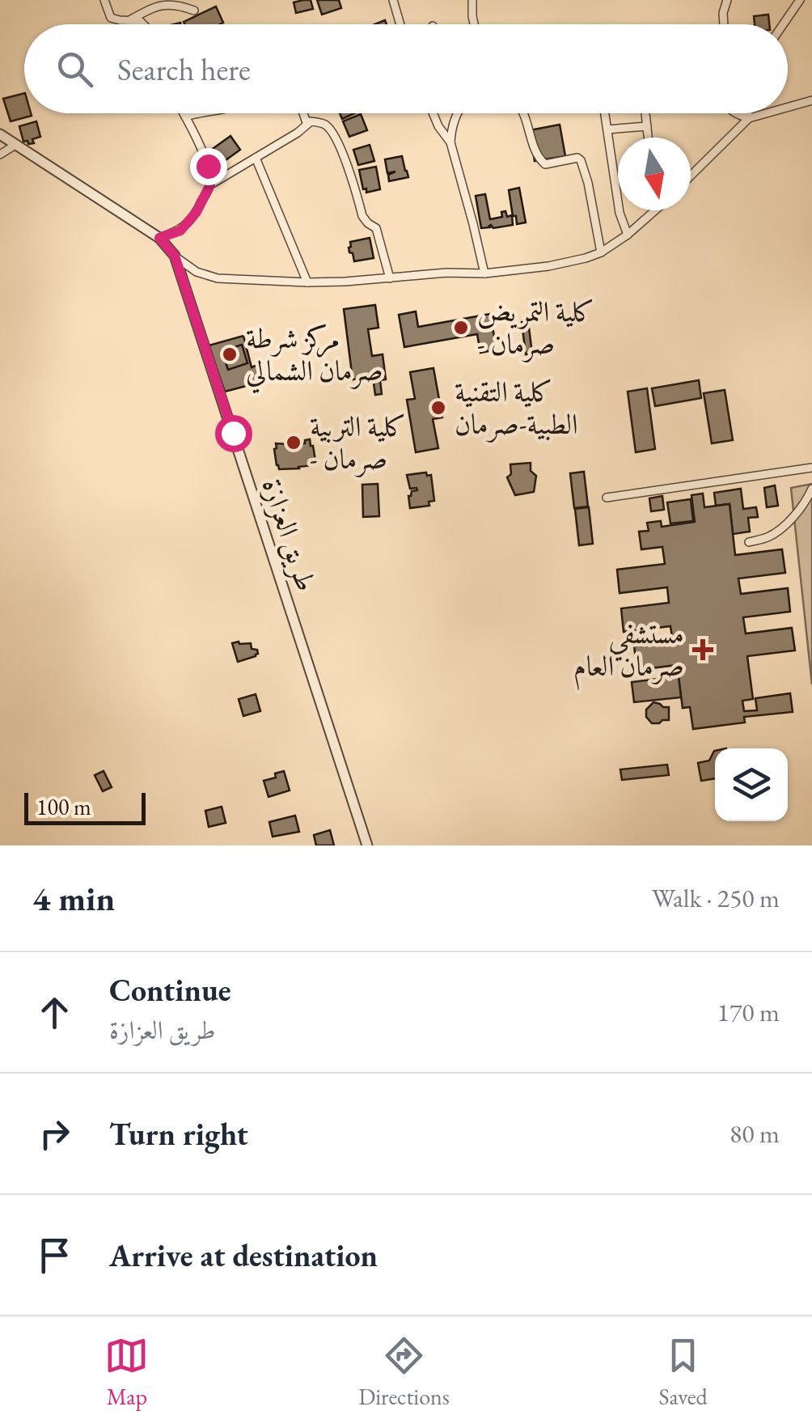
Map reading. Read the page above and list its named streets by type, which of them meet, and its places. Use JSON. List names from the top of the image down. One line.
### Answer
{"streets":{"street":["طريق العزازة"]},"places":{"other":["كلية التمريض - صرمان","مركز شرطة صرمان الشمالي","كلية التقنية الطبية-صرمان","كلية التربية - صرمان"],"health":["مستشفي صرمان العام"]},"scale_bar":"100 m","north":"bottom","page":{"search":"Search here","scale":"100 m","heading":["4 min","Walk · 250 m"],"list":[["Continue","طريق العزازة","170 m"],["Turn right","80 m"],"Arrive at destination"],"nav":["Map","Directions","Saved"]}}
